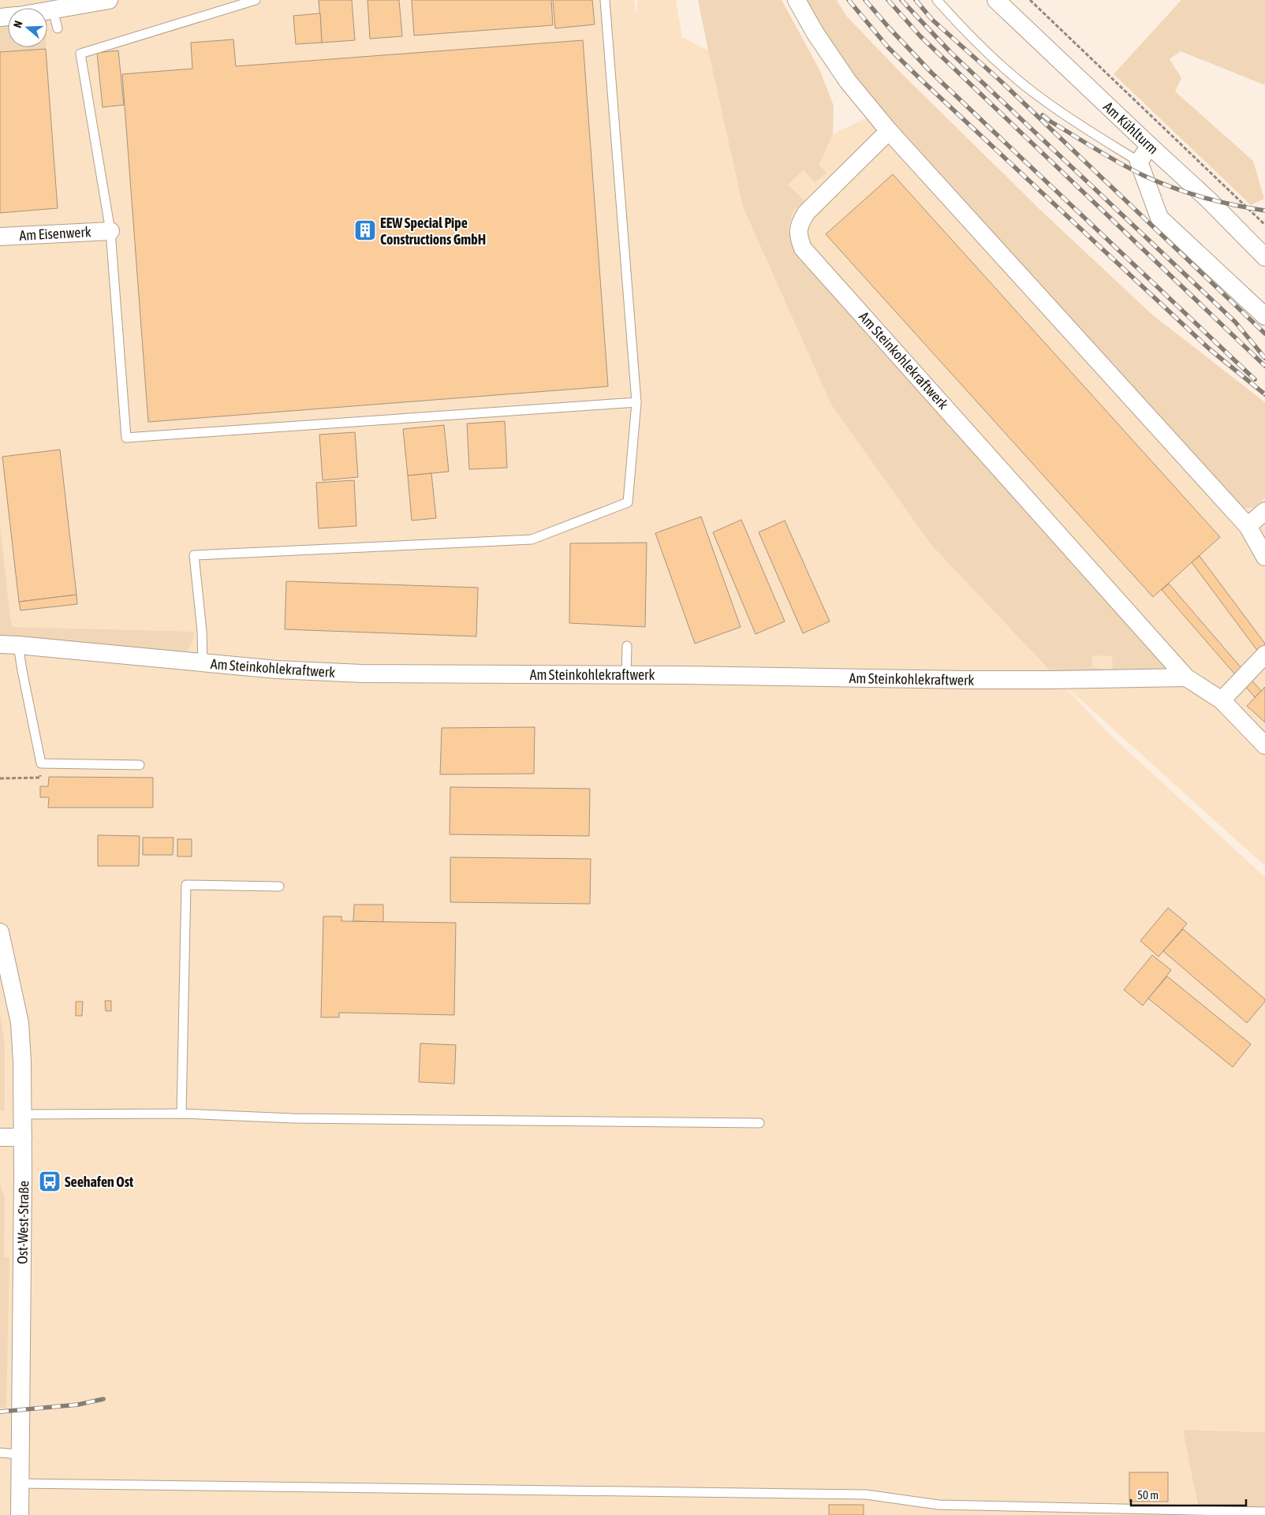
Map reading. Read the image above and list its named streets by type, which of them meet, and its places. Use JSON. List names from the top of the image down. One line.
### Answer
{"streets":{"street":["Am Kühlturm","Am Eisenwerk","Am Steinkohlekraftwerk","Ost-West-Straße"]},"places":{"building":["EEW Special Pipe Constructions GmbH"],"bus stop":["Seehafen Ost"]},"scale_bar":"50 m","north":"left"}
